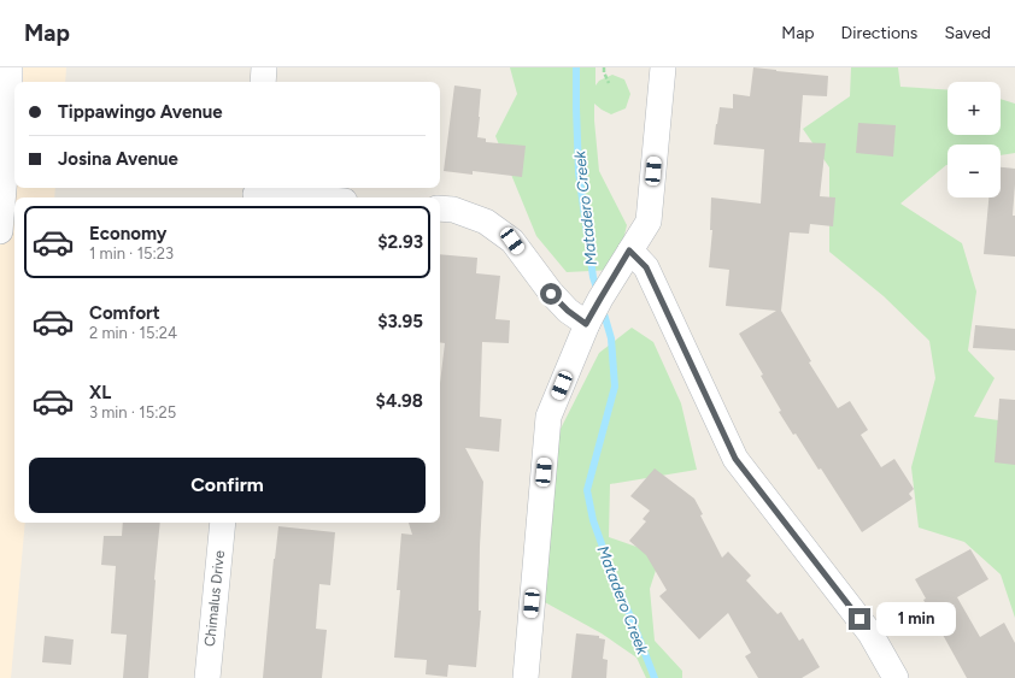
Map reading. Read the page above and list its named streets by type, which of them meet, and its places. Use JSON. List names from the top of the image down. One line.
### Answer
{"streets":{"street":["Chimalus Drive"]},"water":["Matadero Creek"],"page":{"header":"Map","nav":["Map","Directions","Saved"],"map_buttons":["+","−"],"banner":["Tippawingo Avenue","Josina Avenue"],"list":[{"name":"Economy","note":"1 min · 15:23","value":"$2.93"},{"name":"Comfort","note":"2 min · 15:24","value":"$3.95"},{"name":"XL","note":"3 min · 15:25","value":"$4.98"}],"buttons":"Confirm","bubble":"1 min"}}
